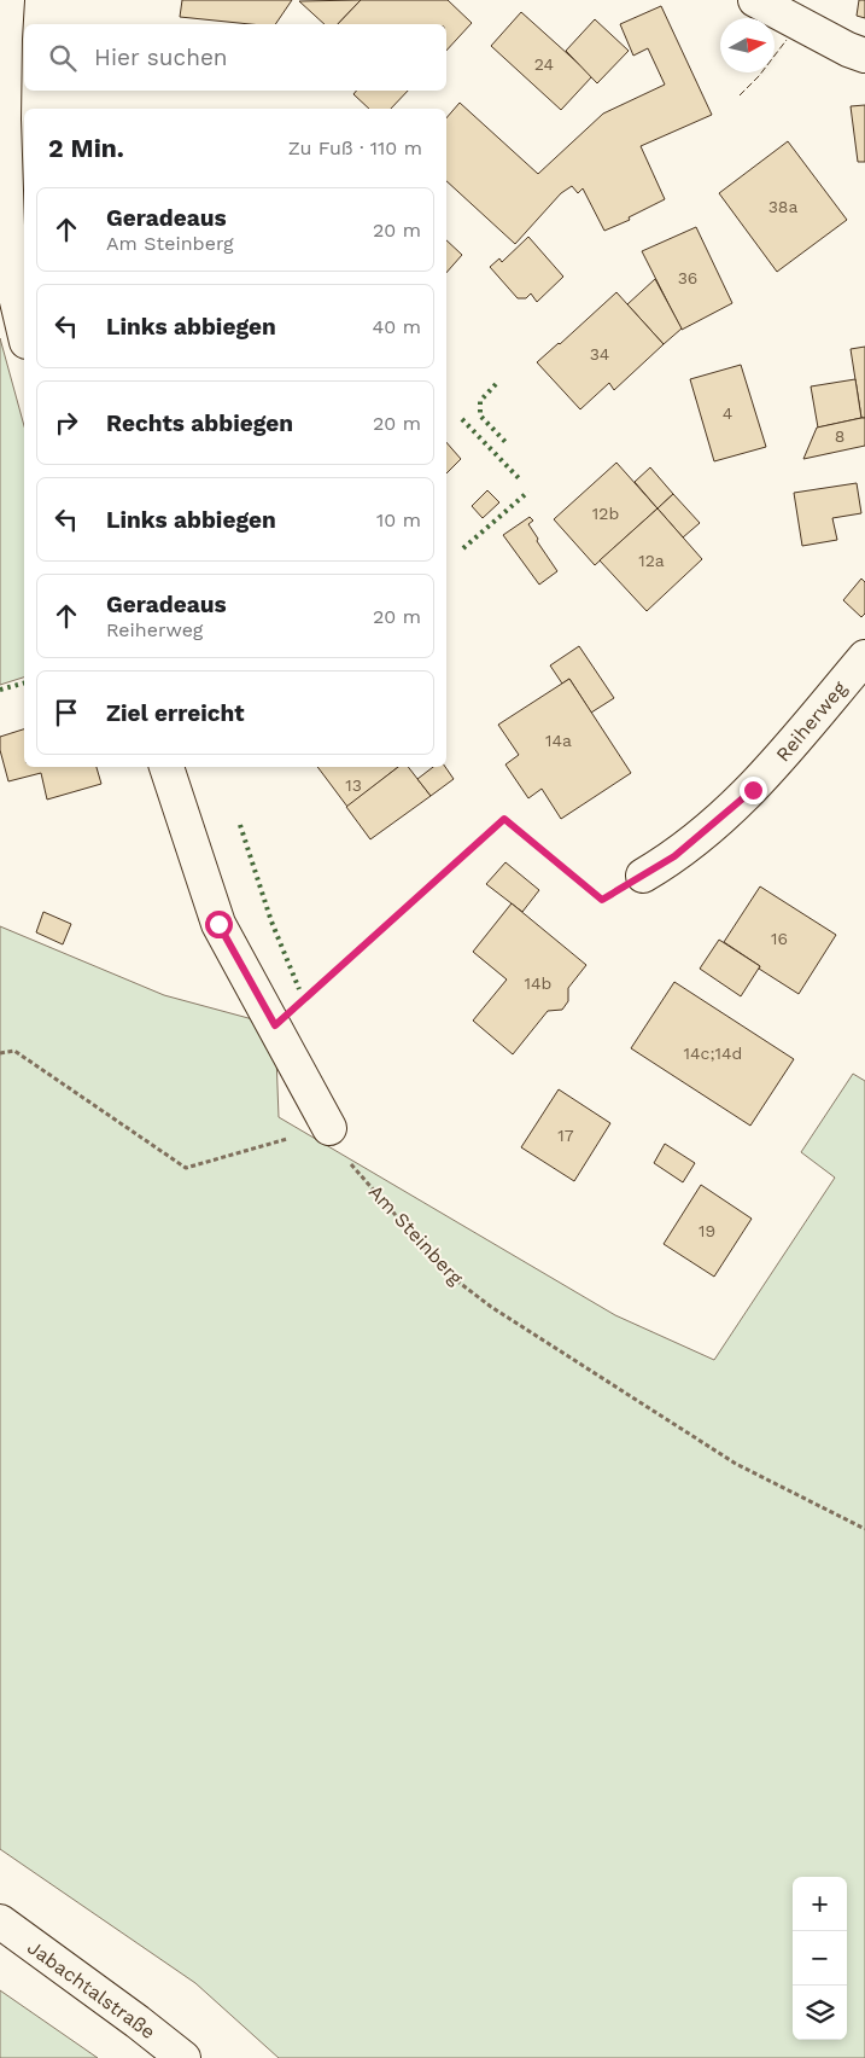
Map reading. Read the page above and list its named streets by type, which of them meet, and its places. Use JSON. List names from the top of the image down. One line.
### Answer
{"streets":{"street":["Reiherweg","Jabachtalstraße"],"path":["Am Steinberg"]},"house_numbers":["24","38a","36","34","4","8","12b","12a","14a","13","16","14b","14c;14d","17","19"],"north":"right","page":{"search":"Hier suchen","heading":["2 Min.","Zu Fuß · 110 m"],"list":[["Geradeaus","Am Steinberg","20 m"],["Links abbiegen","40 m"],["Rechts abbiegen","20 m"],["Links abbiegen","10 m"],["Geradeaus","Reiherweg","20 m"],"Ziel erreicht"],"map_buttons":["+","−"]}}
